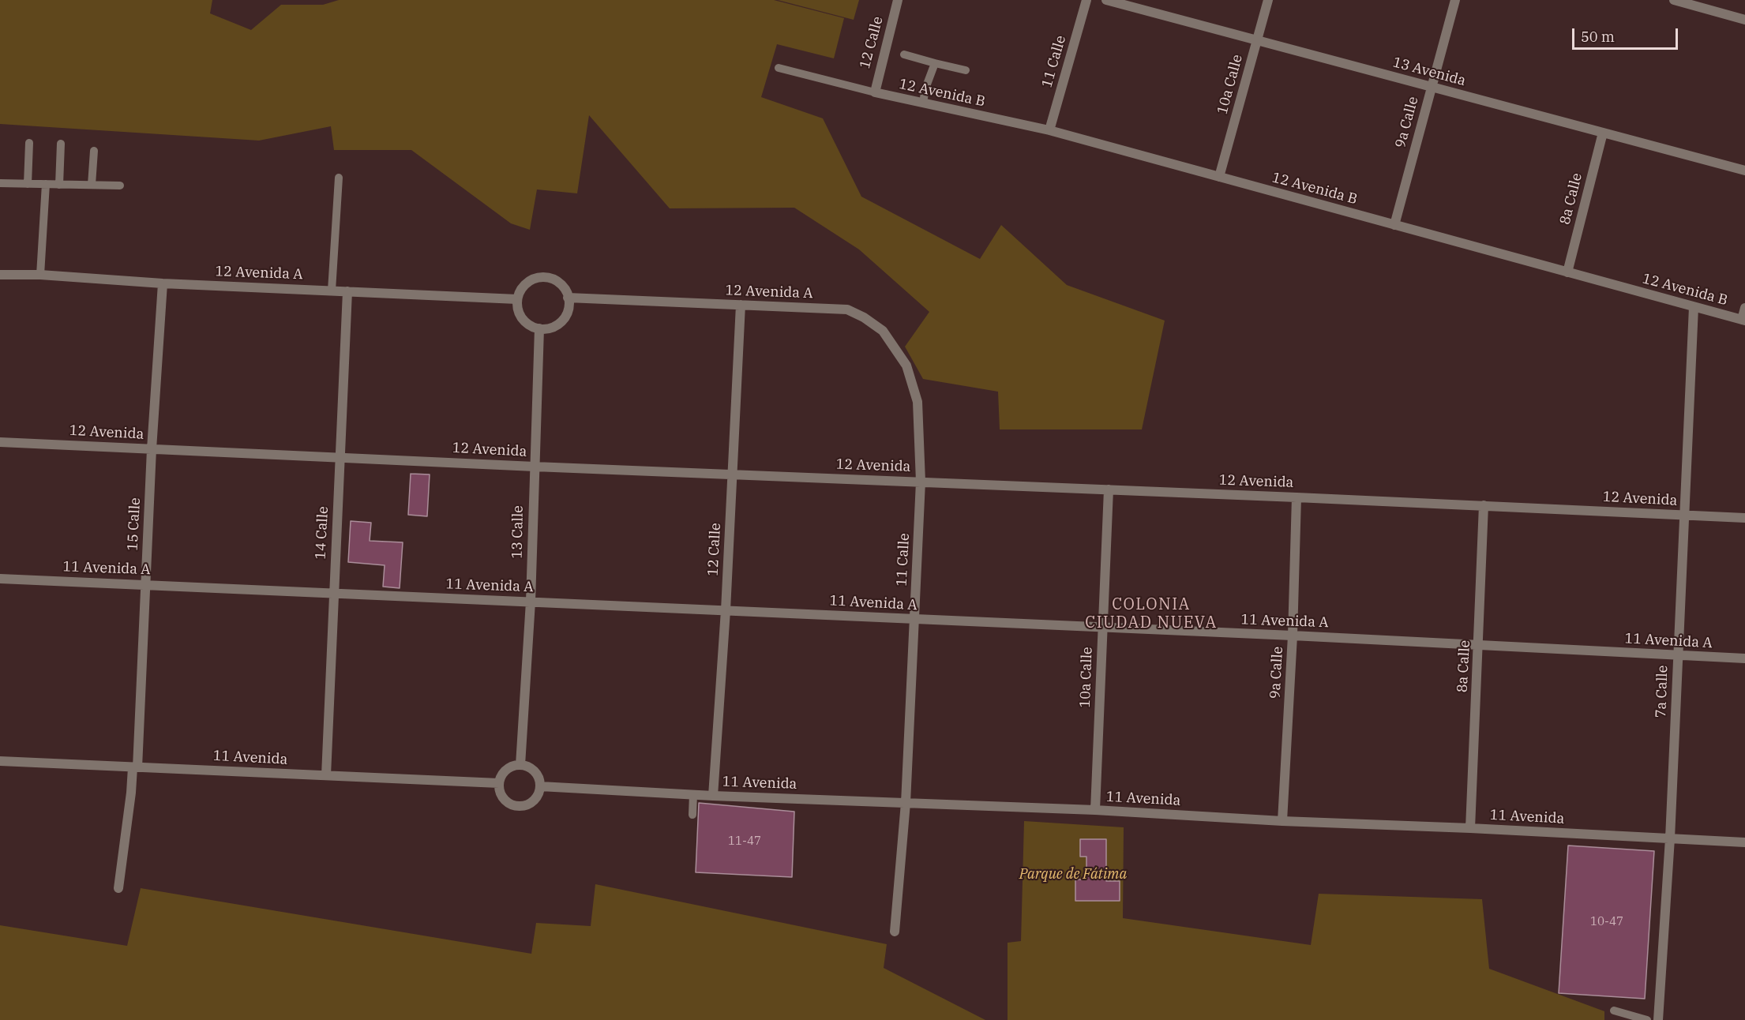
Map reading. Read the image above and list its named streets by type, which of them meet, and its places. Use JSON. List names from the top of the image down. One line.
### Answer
{"streets":{"street":["12 Calle","11 Calle","13 Avenida","10a Calle","12 Avenida B","9a Calle","8a Calle","12 Avenida A","12 Avenida","15 Calle","13 Calle","14 Calle","11 Avenida A","7a Calle","11 Avenida"]},"crossings":[["12 Calle","12 Avenida B"],["12 Calle","12 Avenida A"],["12 Calle","12 Avenida"],["12 Calle","11 Avenida A"],["12 Calle","11 Avenida"],["11 Calle","12 Avenida B"],["11 Calle","12 Avenida A"],["11 Calle","12 Avenida"],["11 Calle","11 Avenida A"],["11 Calle","11 Avenida"],["13 Avenida","10a Calle"],["13 Avenida","9a Calle"],["13 Avenida","8a Calle"],["10a Calle","12 Avenida B"],["10a Calle","12 Avenida"],["10a Calle","11 Avenida A"],["10a Calle","11 Avenida"],["12 Avenida B","9a Calle"],["12 Avenida B","8a Calle"],["12 Avenida B","7a Calle"],["9a Calle","12 Avenida"],["9a Calle","11 Avenida A"],["9a Calle","11 Avenida"],["8a Calle","12 Avenida"],["8a Calle","11 Avenida A"],["8a Calle","11 Avenida"],["12 Avenida A","15 Calle"],["12 Avenida A","13 Calle"],["12 Avenida A","14 Calle"],["12 Avenida","15 Calle"],["12 Avenida","13 Calle"],["12 Avenida","14 Calle"],["12 Avenida","7a Calle"],["15 Calle","11 Avenida A"],["15 Calle","11 Avenida"],["13 Calle","11 Avenida A"],["13 Calle","11 Avenida"],["14 Calle","11 Avenida A"],["14 Calle","11 Avenida"],["11 Avenida A","7a Calle"],["7a Calle","11 Avenida"]],"districts":["COLONIA CIUDAD NUEVA"],"parks":["Parque de Fátima"],"house_numbers":["11-47","10-47"],"scale_bar":"50 m"}
